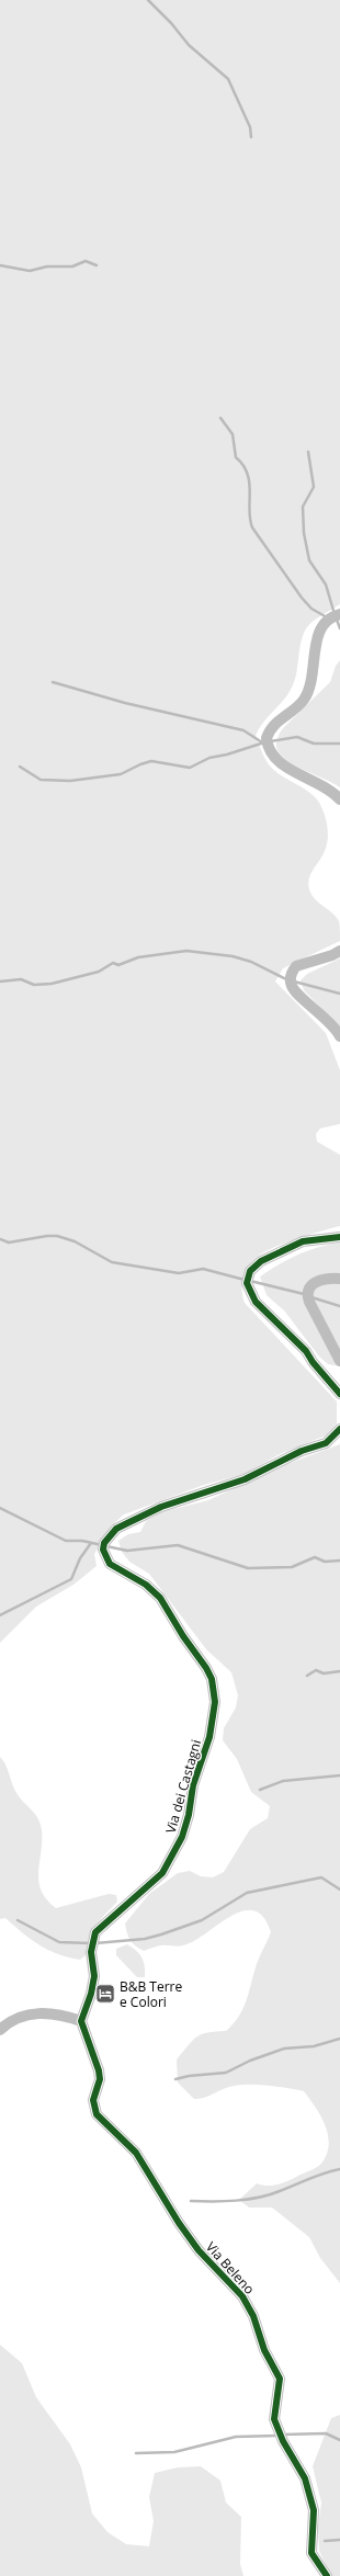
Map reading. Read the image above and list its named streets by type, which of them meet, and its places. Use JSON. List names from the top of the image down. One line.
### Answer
{"streets":{"street":["Via dei Castagni","Via Beleno"]},"crossings":[["Via dei Castagni","Via Beleno"]],"places":{"hotel":["B&B Terre e Colori"]}}
